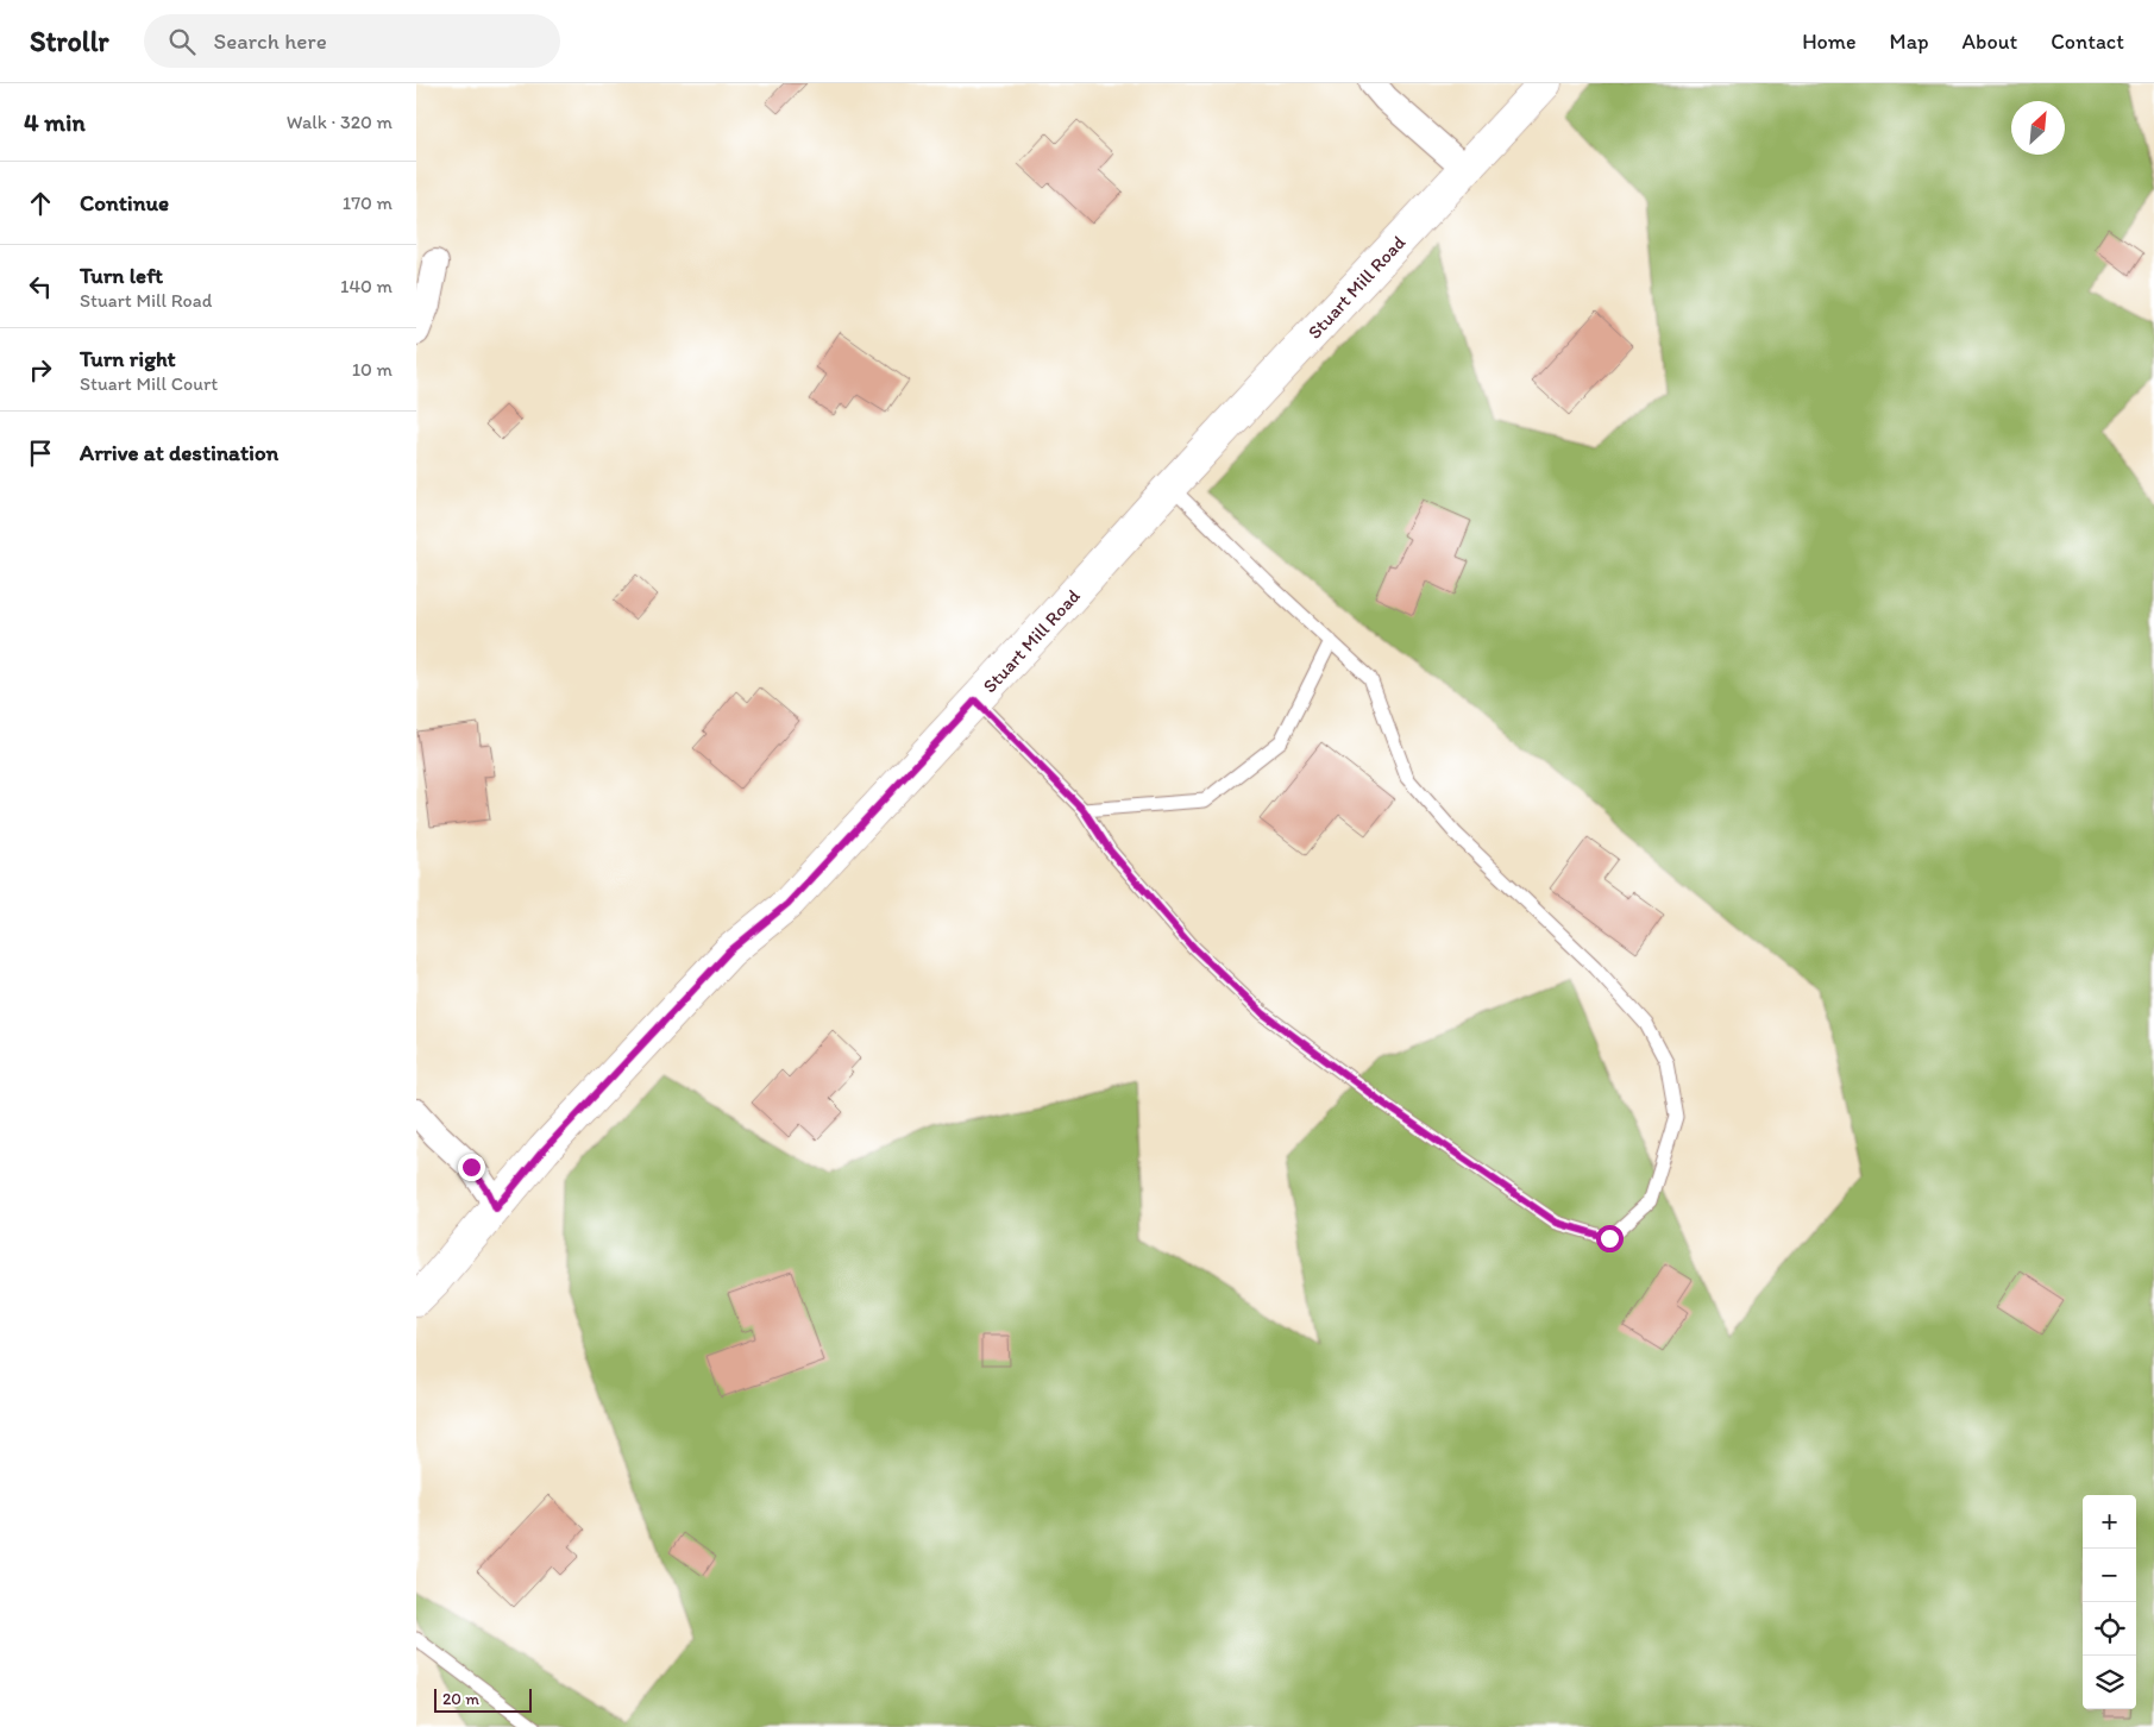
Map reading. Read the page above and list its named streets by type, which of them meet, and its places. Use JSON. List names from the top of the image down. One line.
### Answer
{"streets":{"main road":["Stuart Mill Road"]},"scale_bar":"20 m","north":"top right","page":{"header":"Strollr","search":"Search here","nav":["Home","Map","About","Contact"],"heading":["4 min","Walk · 320 m"],"list":[["Continue","170 m"],["Turn left","Stuart Mill Road","140 m"],["Turn right","Stuart Mill Court","10 m"],"Arrive at destination"],"map_buttons":["+","−"],"scale":"20 m"}}
